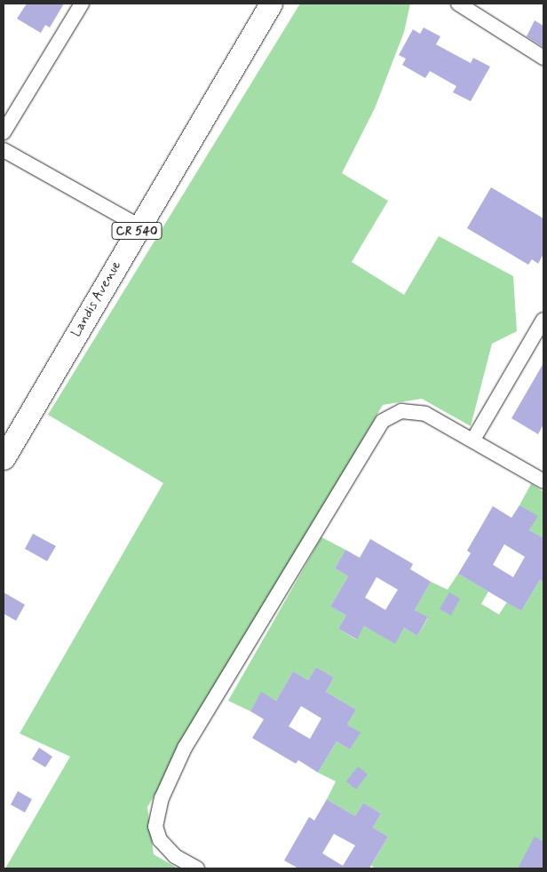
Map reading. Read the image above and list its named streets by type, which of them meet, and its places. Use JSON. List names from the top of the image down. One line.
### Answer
{"streets":{"main road":["CR 540","Landis Avenue"]}}
